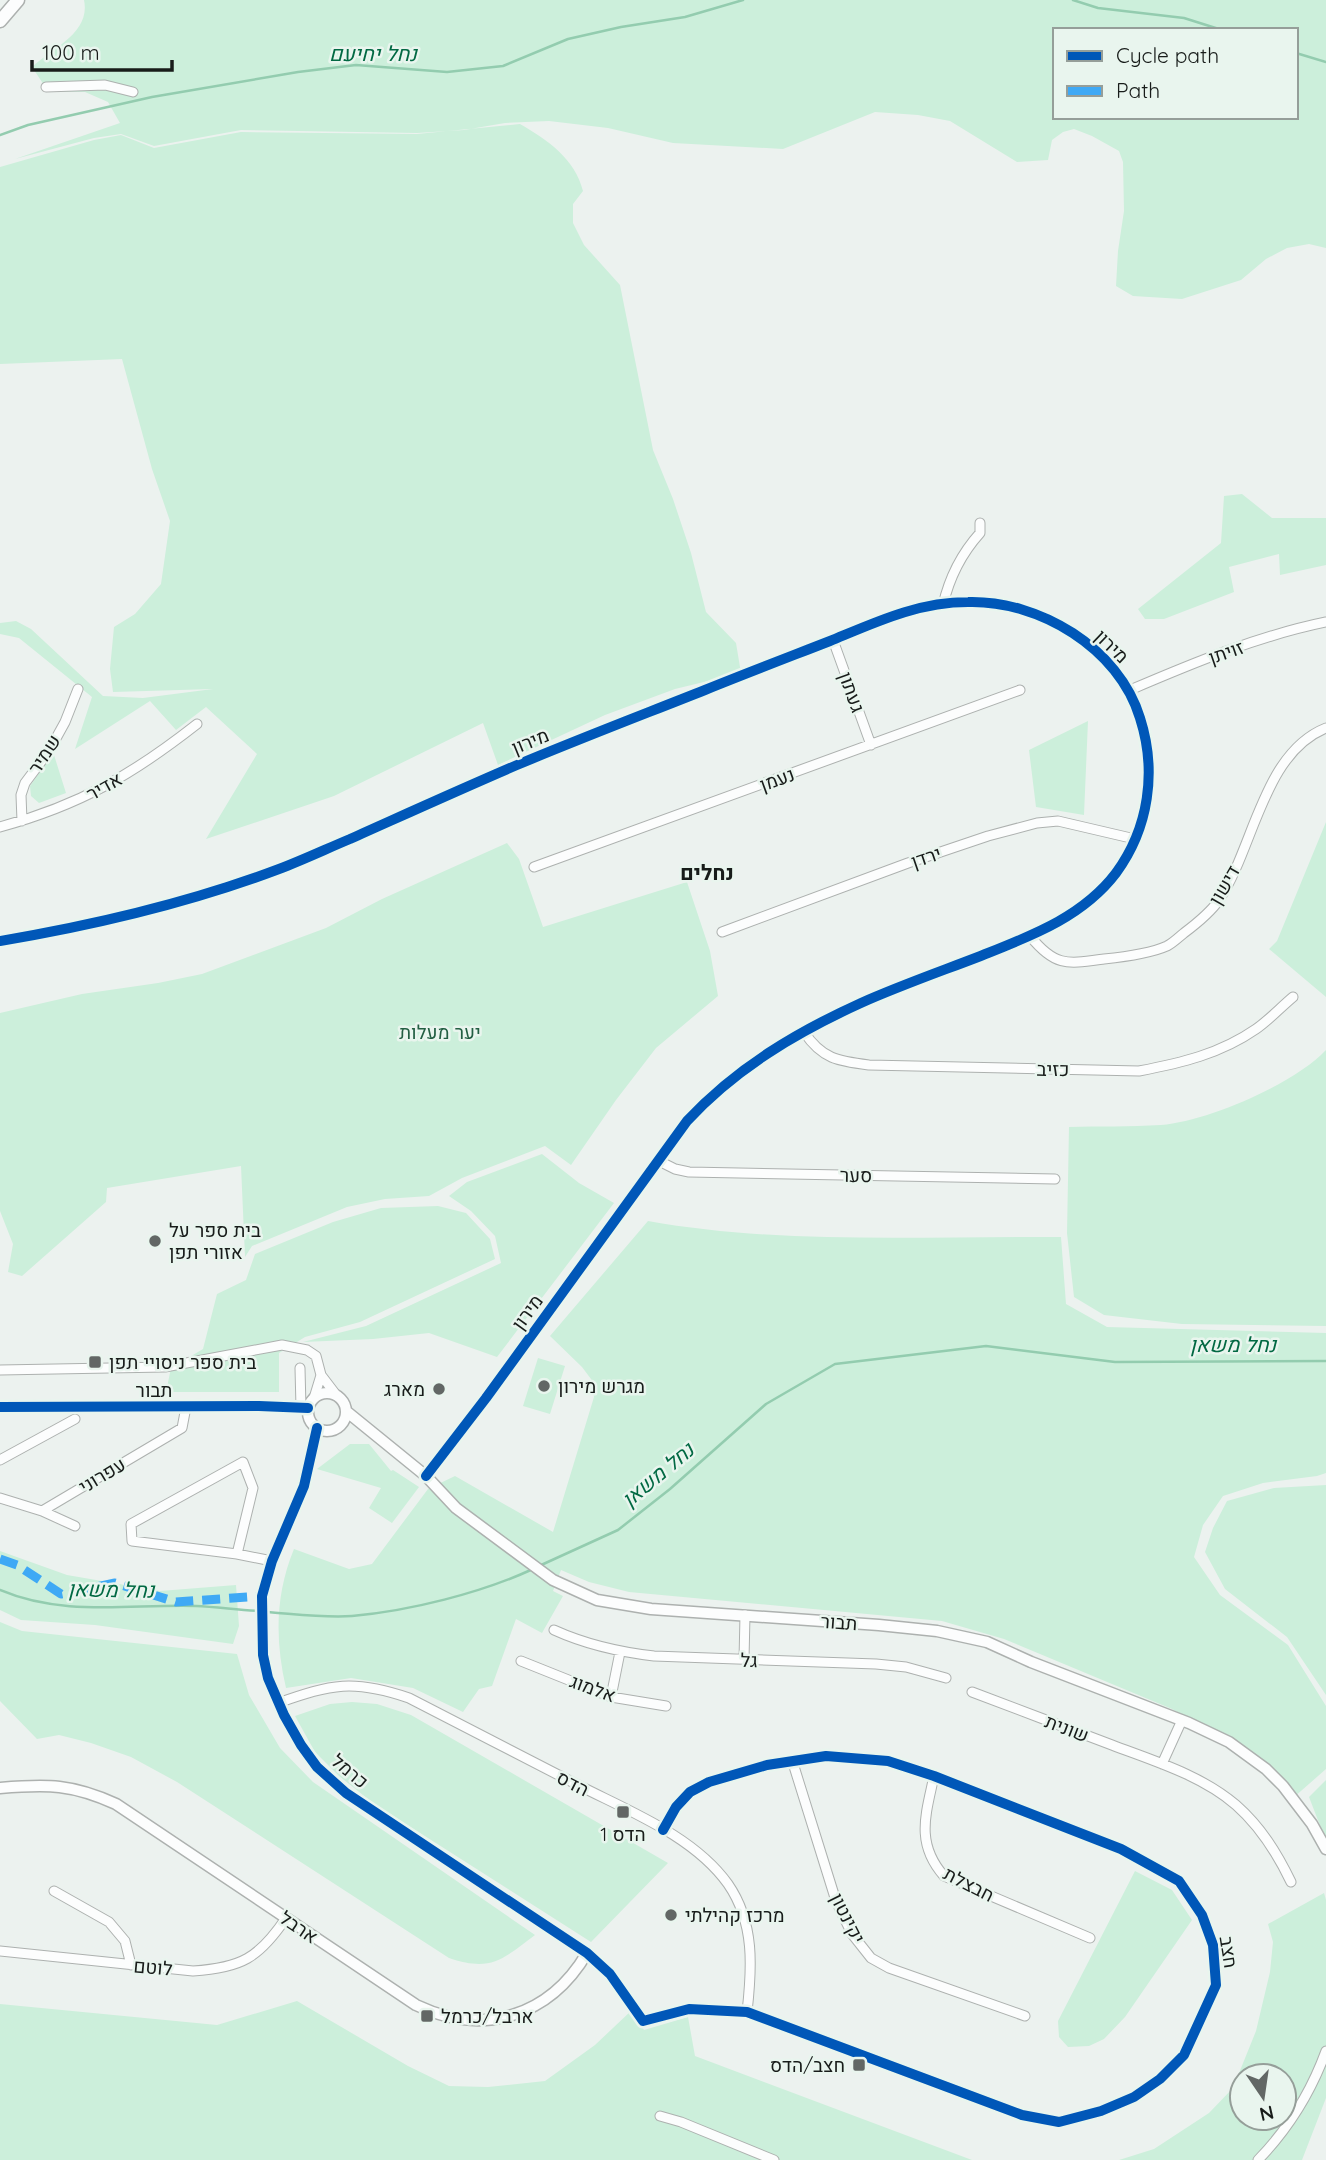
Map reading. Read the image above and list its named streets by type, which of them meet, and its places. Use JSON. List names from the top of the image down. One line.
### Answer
{"streets":{"street":["מירון","זויתן","געתון","שמיר","נעמן","אדיר","ירדן","דישון","כזיב","סער","תבור","עפרוני","גל","אלמוג","שונית","כרמל","הדס","חבצלת","יקינטון","ארבל","חצב","לוטם"]},"crossings":[["מירון","זויתן"],["מירון","געתון"],["מירון","ירדן"],["מירון","דישון"],["מירון","כזיב"],["מירון","סער"],["מירון","תבור"],["געתון","נעמן"],["שמיר","אדיר"],["תבור","עפרוני"],["תבור","כרמל"],["כרמל","הדס"],["כרמל","ארבל"],["כרמל","חצב"],["הדס","חצב"],["חבצלת","חצב"],["יקינטון","חצב"],["ארבל","לוטם"]],"districts":["נחלים"],"water":["נחל יחיעם","נחל משאן"],"parks":["יער מעלות"],"places":{"other":["בית ספר על אזורי תפן","מגרש מירון","מארג","מרכז קהילתי"],"transit":["בית ספר ניסויי תפן","הדס 1","ארבל/כרמל","חצב/הדס"]},"legend":["Cycle path","Path"],"scale_bar":"100 m","north":"bottom"}
